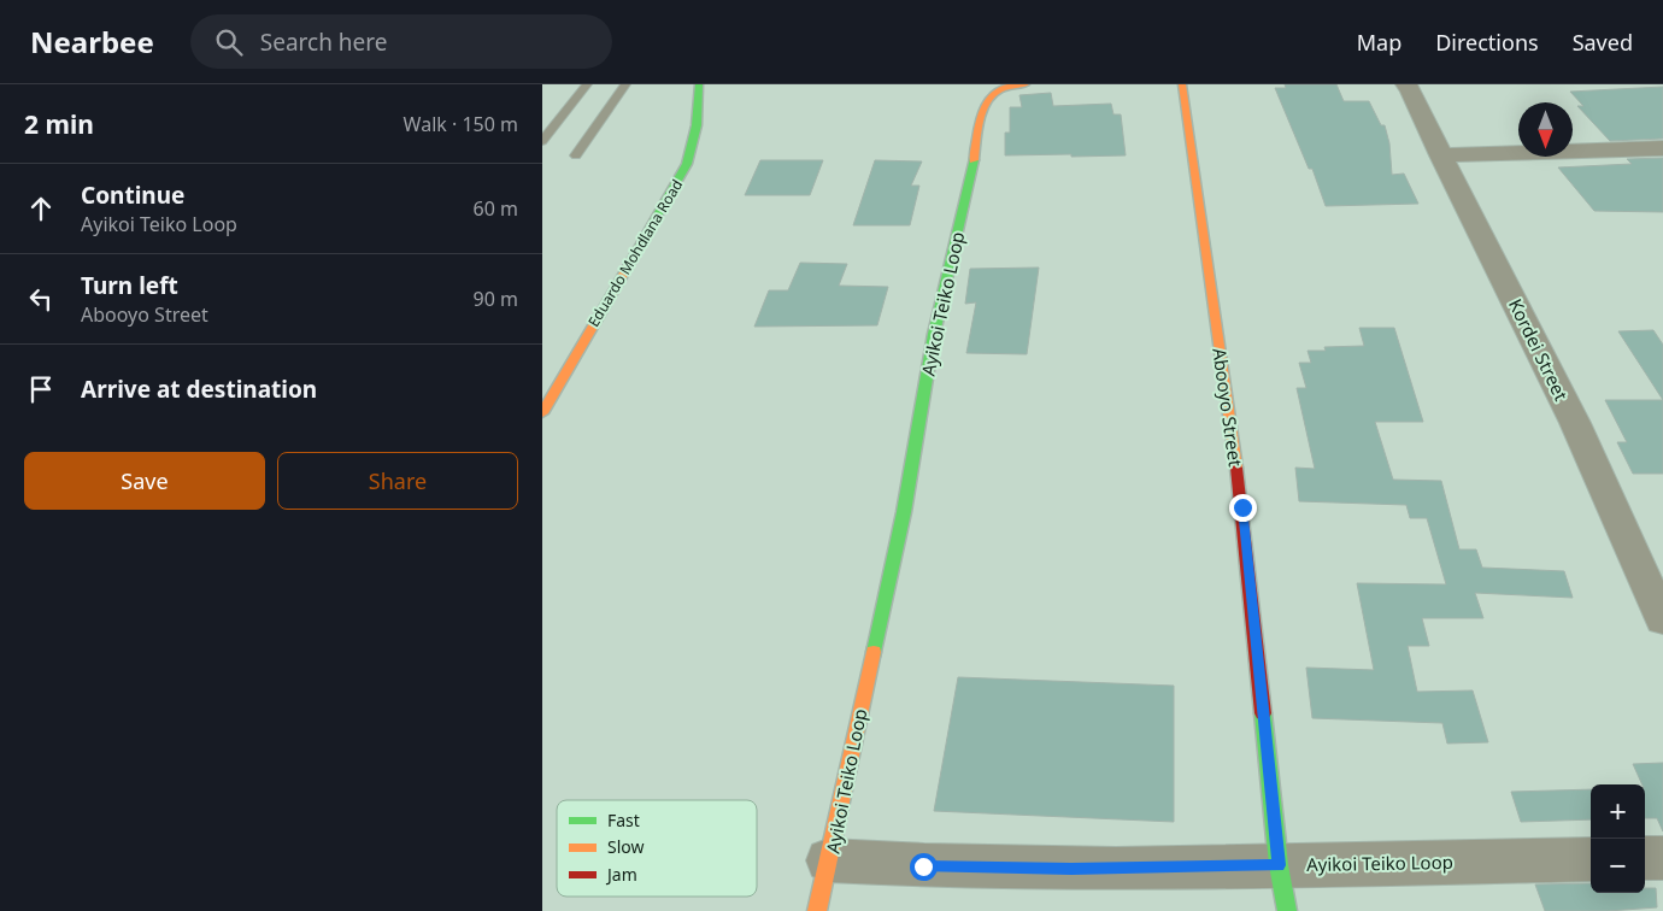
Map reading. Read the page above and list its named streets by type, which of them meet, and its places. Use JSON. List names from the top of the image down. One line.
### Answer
{"streets":{"street":["Eduardo Mohdlana Road","Ayikoi Teiko Loop","Kordei Street","Abooyo Street"]},"crossings":[["Ayikoi Teiko Loop","Abooyo Street"]],"legend":["Fast","Slow","Jam"],"north":"bottom","page":{"header":"Nearbee","search":"Search here","nav":["Map","Directions","Saved"],"heading":["2 min","Walk · 150 m"],"list":[["Continue","Ayikoi Teiko Loop","60 m"],["Turn left","Abooyo Street","90 m"],"Arrive at destination"],"buttons":["Save","Share"],"map_buttons":["+","−"]}}
